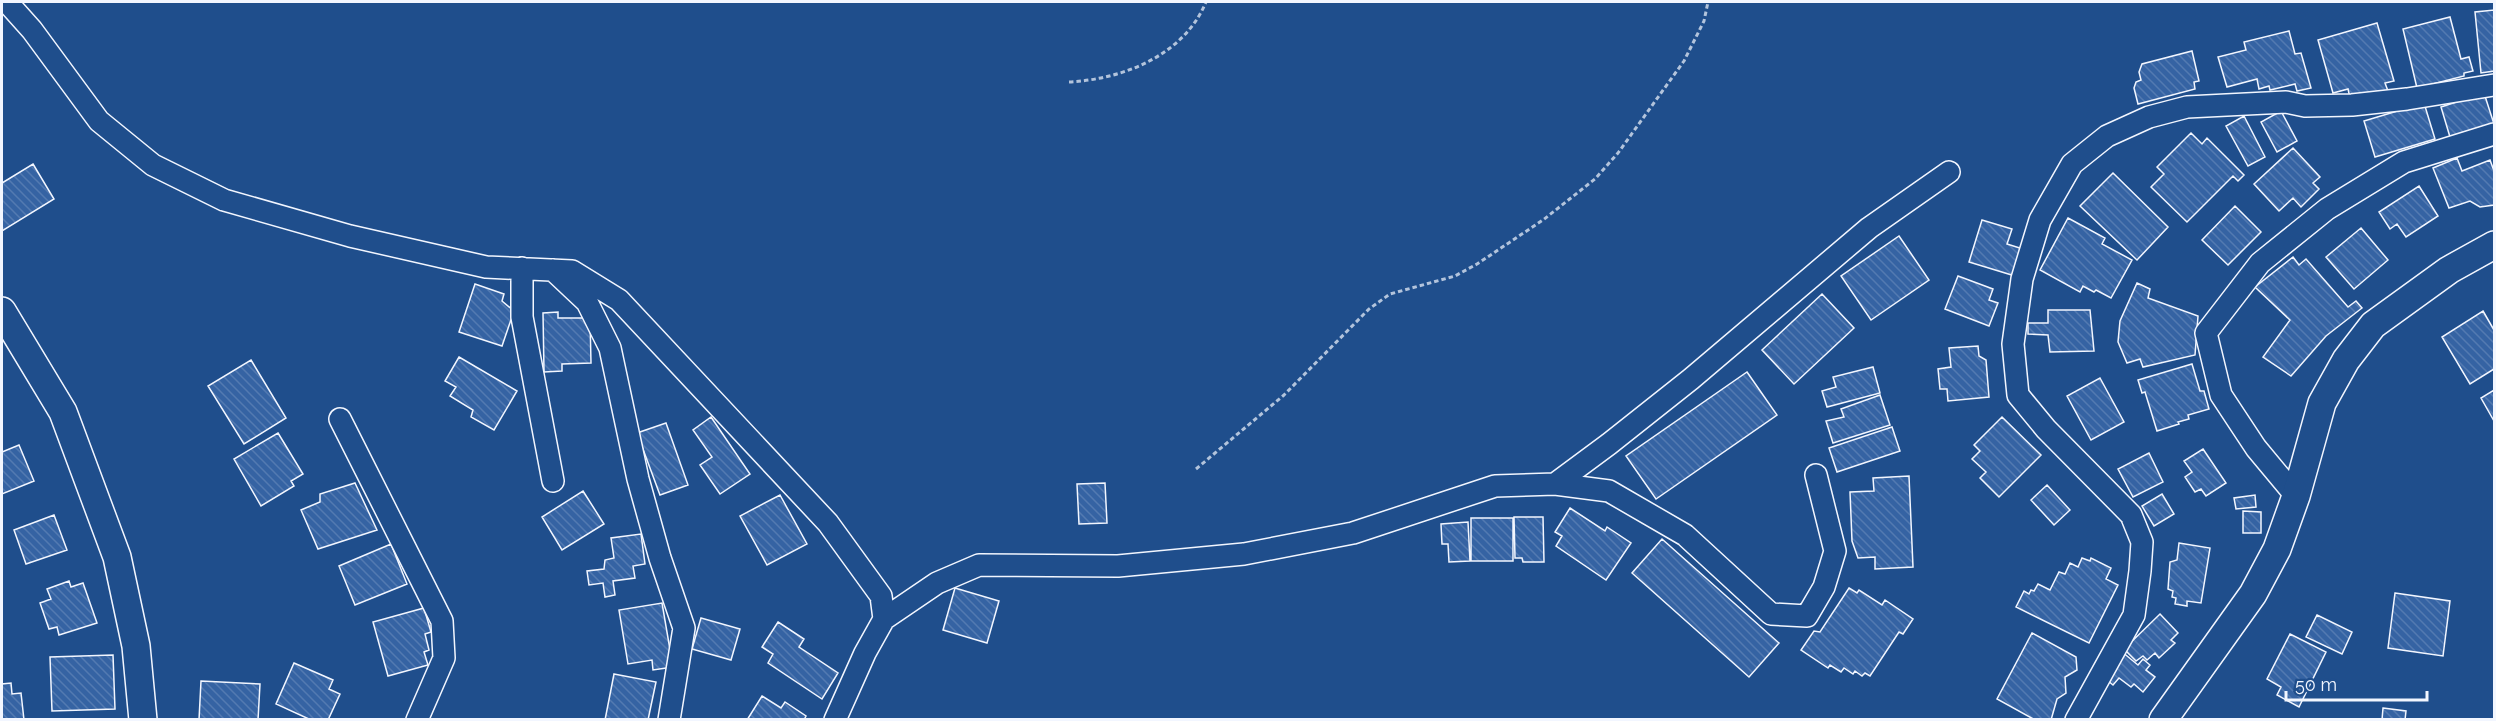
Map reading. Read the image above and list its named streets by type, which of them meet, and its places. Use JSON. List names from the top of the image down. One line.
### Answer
{"scale_bar":"50 m"}
